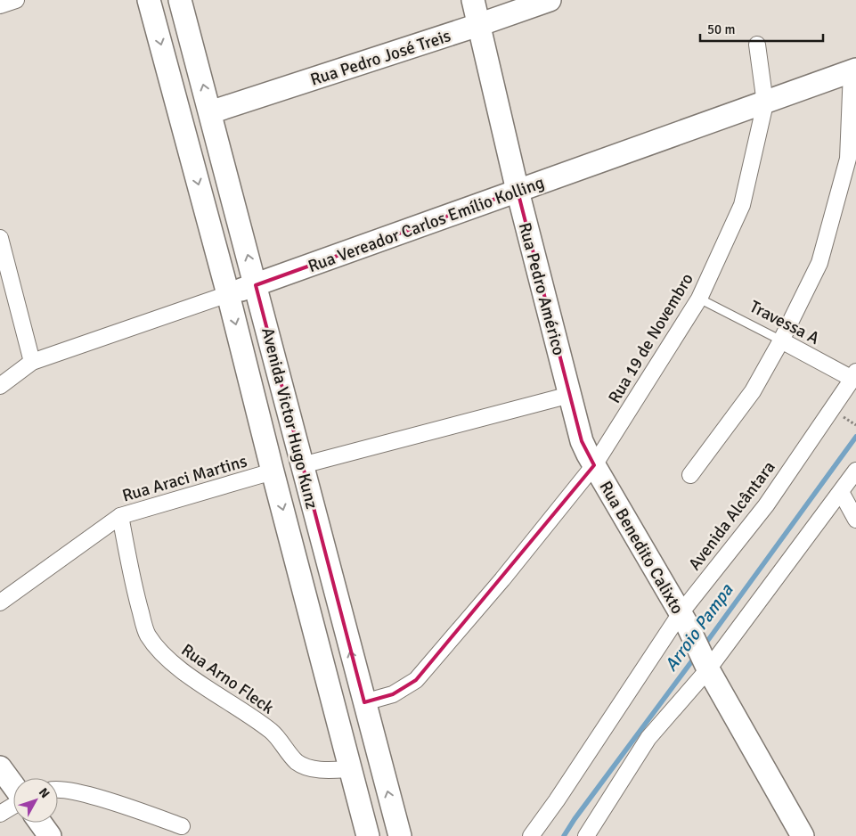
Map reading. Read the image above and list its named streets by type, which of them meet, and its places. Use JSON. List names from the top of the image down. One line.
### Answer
{"streets":{"street":["Rua Pedro José Treis","Rua Vereador Carlos Emílio Kolling","Rua Pedro Américo","Travessa A","Rua 19 de Novembro","Avenida Victor Hugo Kunz","Rua Araci Martins","Avenida Alcântara","Rua Benedito Calixto","Rua Arno Fleck"]},"crossings":[["Rua Pedro José Treis","Rua Pedro Américo"],["Rua Pedro José Treis","Avenida Victor Hugo Kunz"],["Rua Vereador Carlos Emílio Kolling","Rua Pedro Américo"],["Rua Vereador Carlos Emílio Kolling","Rua 19 de Novembro"],["Rua Vereador Carlos Emílio Kolling","Avenida Victor Hugo Kunz"],["Rua Pedro Américo","Rua Benedito Calixto"],["Travessa A","Rua 19 de Novembro"],["Travessa A","Avenida Alcântara"],["Rua 19 de Novembro","Avenida Victor Hugo Kunz"],["Rua 19 de Novembro","Rua Benedito Calixto"],["Avenida Victor Hugo Kunz","Rua Araci Martins"],["Avenida Victor Hugo Kunz","Rua Arno Fleck"],["Rua Araci Martins","Rua Arno Fleck"],["Avenida Alcântara","Rua Benedito Calixto"]],"water":["Arroio Pampa"],"scale_bar":"50 m","north":"top right"}
